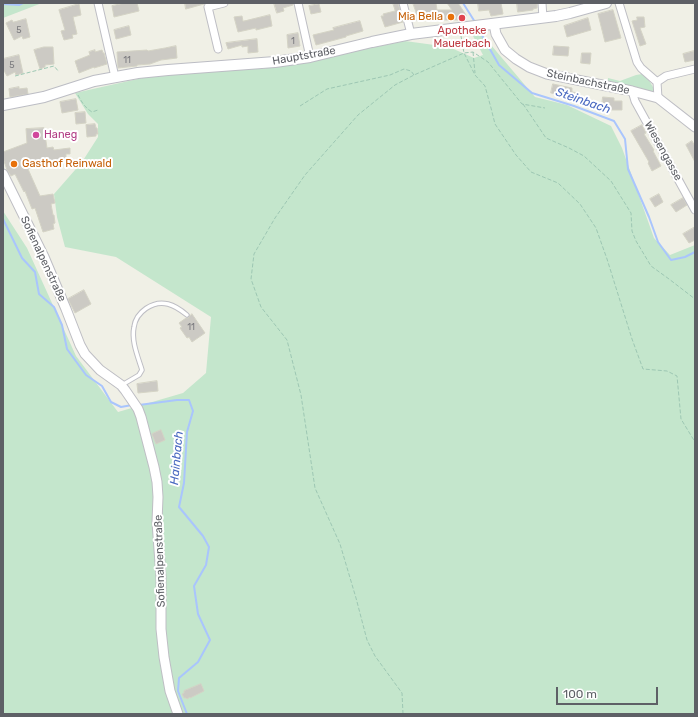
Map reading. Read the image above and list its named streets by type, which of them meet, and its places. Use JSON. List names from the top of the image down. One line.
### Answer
{"streets":{"main road":["Hauptstraße"],"street":["Steinbachstraße","Wiesengasse","Sofienalpenstraße"]},"crossings":[["Hauptstraße","Steinbachstraße"],["Steinbachstraße","Wiesengasse"]],"water":["Steinbach","Hainbach"],"places":["Mia Bella","Apotheke Mauerbach","Haneg","Gasthof Reinwald"],"house_numbers":["5","1","11","5","11"],"scale_bar":"100 m"}
